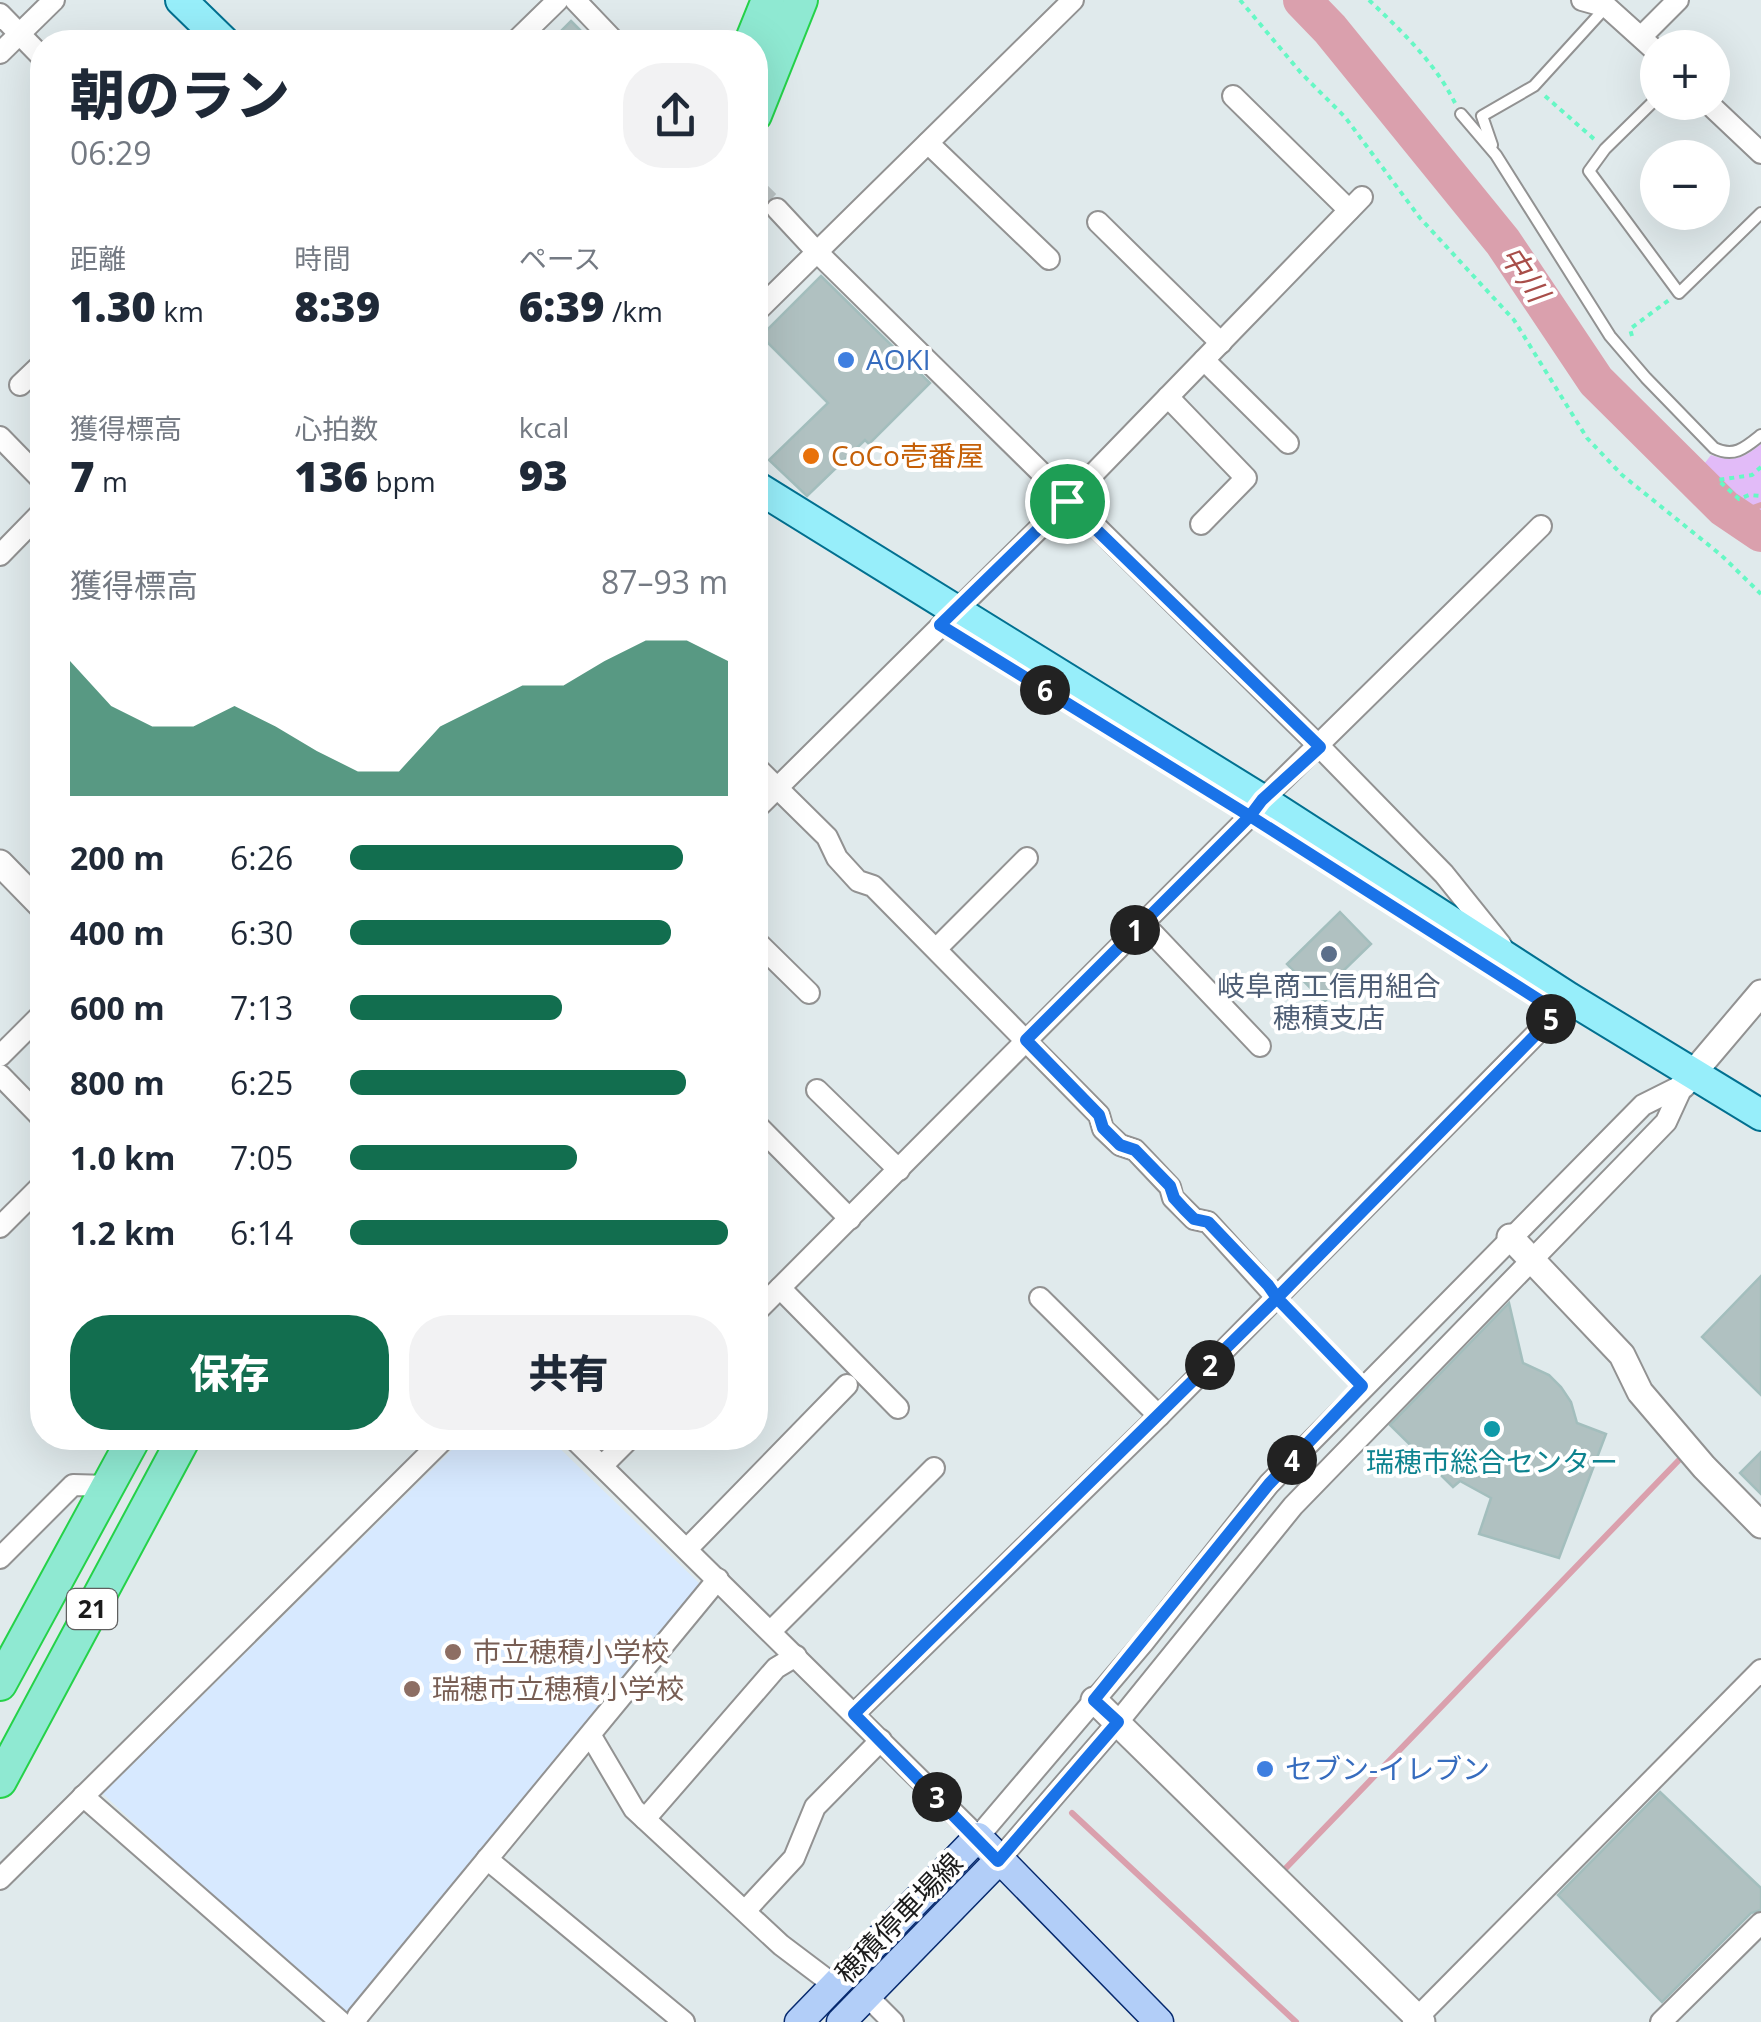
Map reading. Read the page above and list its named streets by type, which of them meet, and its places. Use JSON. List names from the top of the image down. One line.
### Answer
{"streets":{"highway":["21"],"main road":["穂積停車場線"]},"water":["中川"],"places":["AOKI","CoCo壱番屋","岐阜商工信用組合 穂積支店","瑞穂市総合センター","市立穂積小学校","瑞穂市立穂積小学校","セブン-イレブン"],"page":{"map_buttons":["+","−"],"heading":["朝のラン","06:29"],"stats":[["距離","1.30 km"],["時間","8:39"],["ペース","6:39 /km"],["獲得標高","7 m"],["心拍数","136 bpm"],["kcal","93"]],"chart":["獲得標高","87–93 m"],"pins":["6","1","5","2","4","3"],"list":[{"name":"200 m","note":"6:26"},{"name":"400 m","note":"6:30"},{"name":"600 m","note":"7:13"},{"name":"800 m","note":"6:25"},{"name":"1.0 km","note":"7:05"},{"name":"1.2 km","note":"6:14"}],"buttons":["保存","共有"]}}
